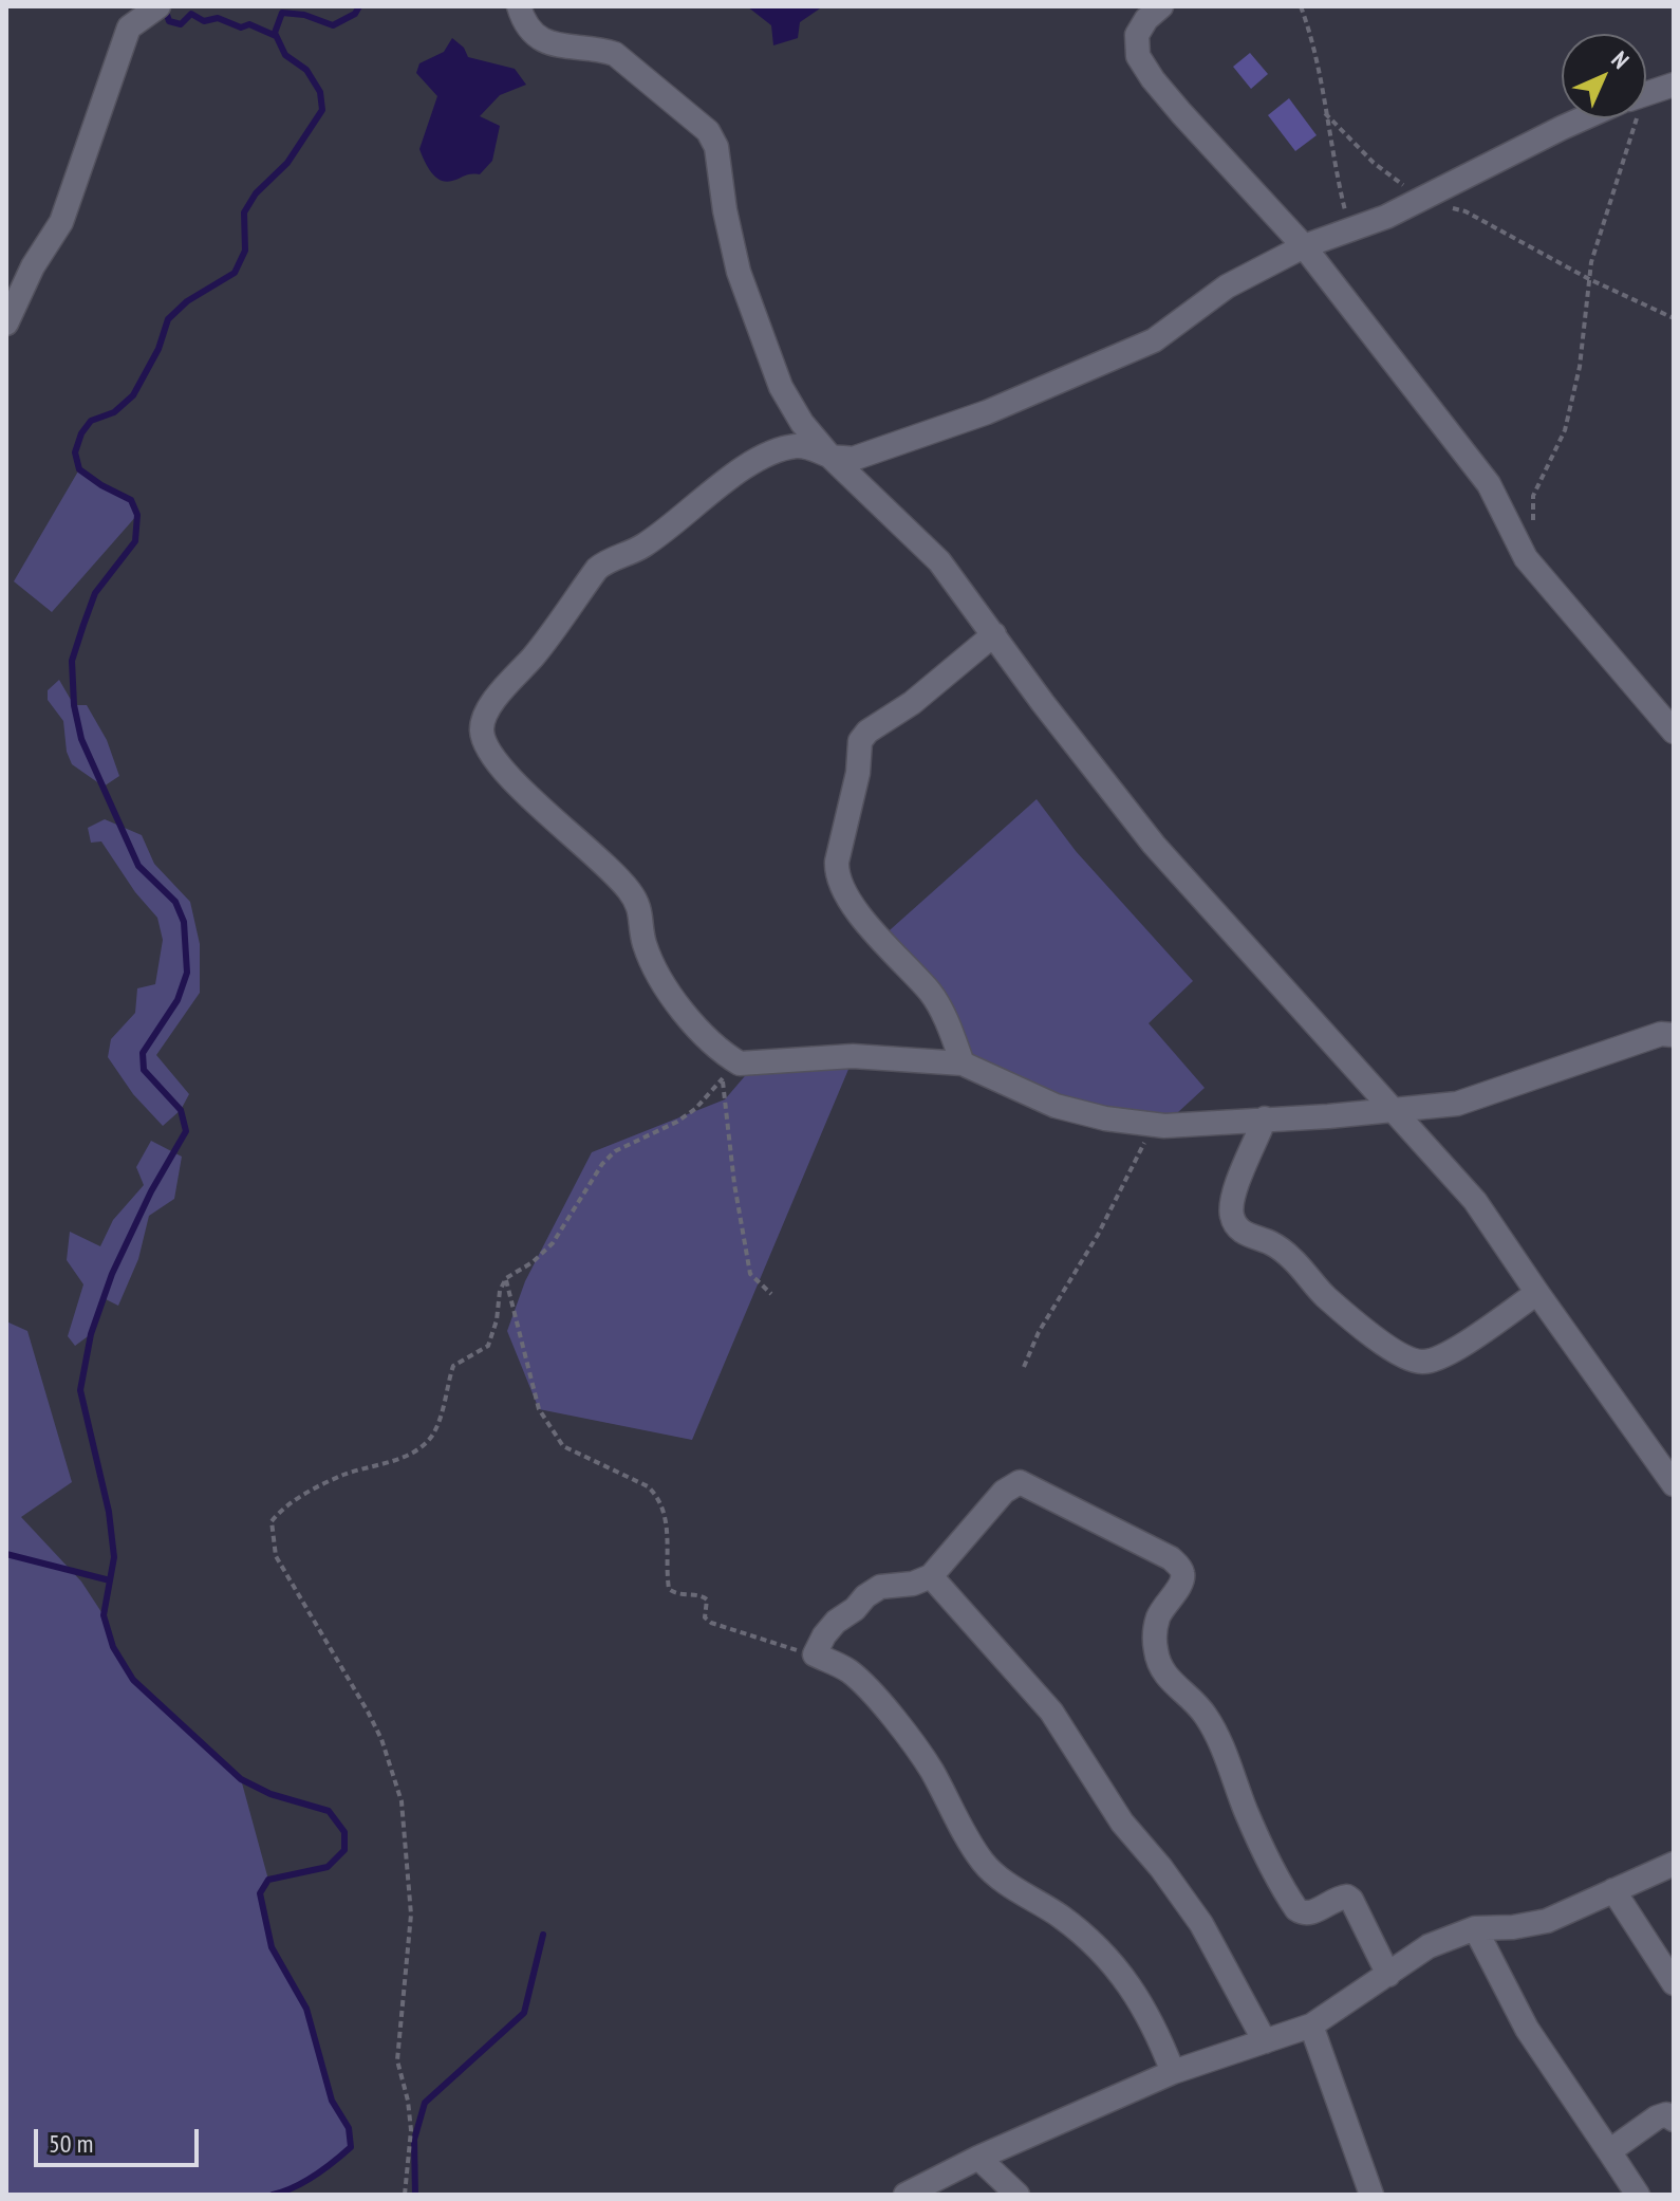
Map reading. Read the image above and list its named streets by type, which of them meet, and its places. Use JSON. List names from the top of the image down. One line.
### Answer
{"scale_bar":"50 m","north":"top right"}
